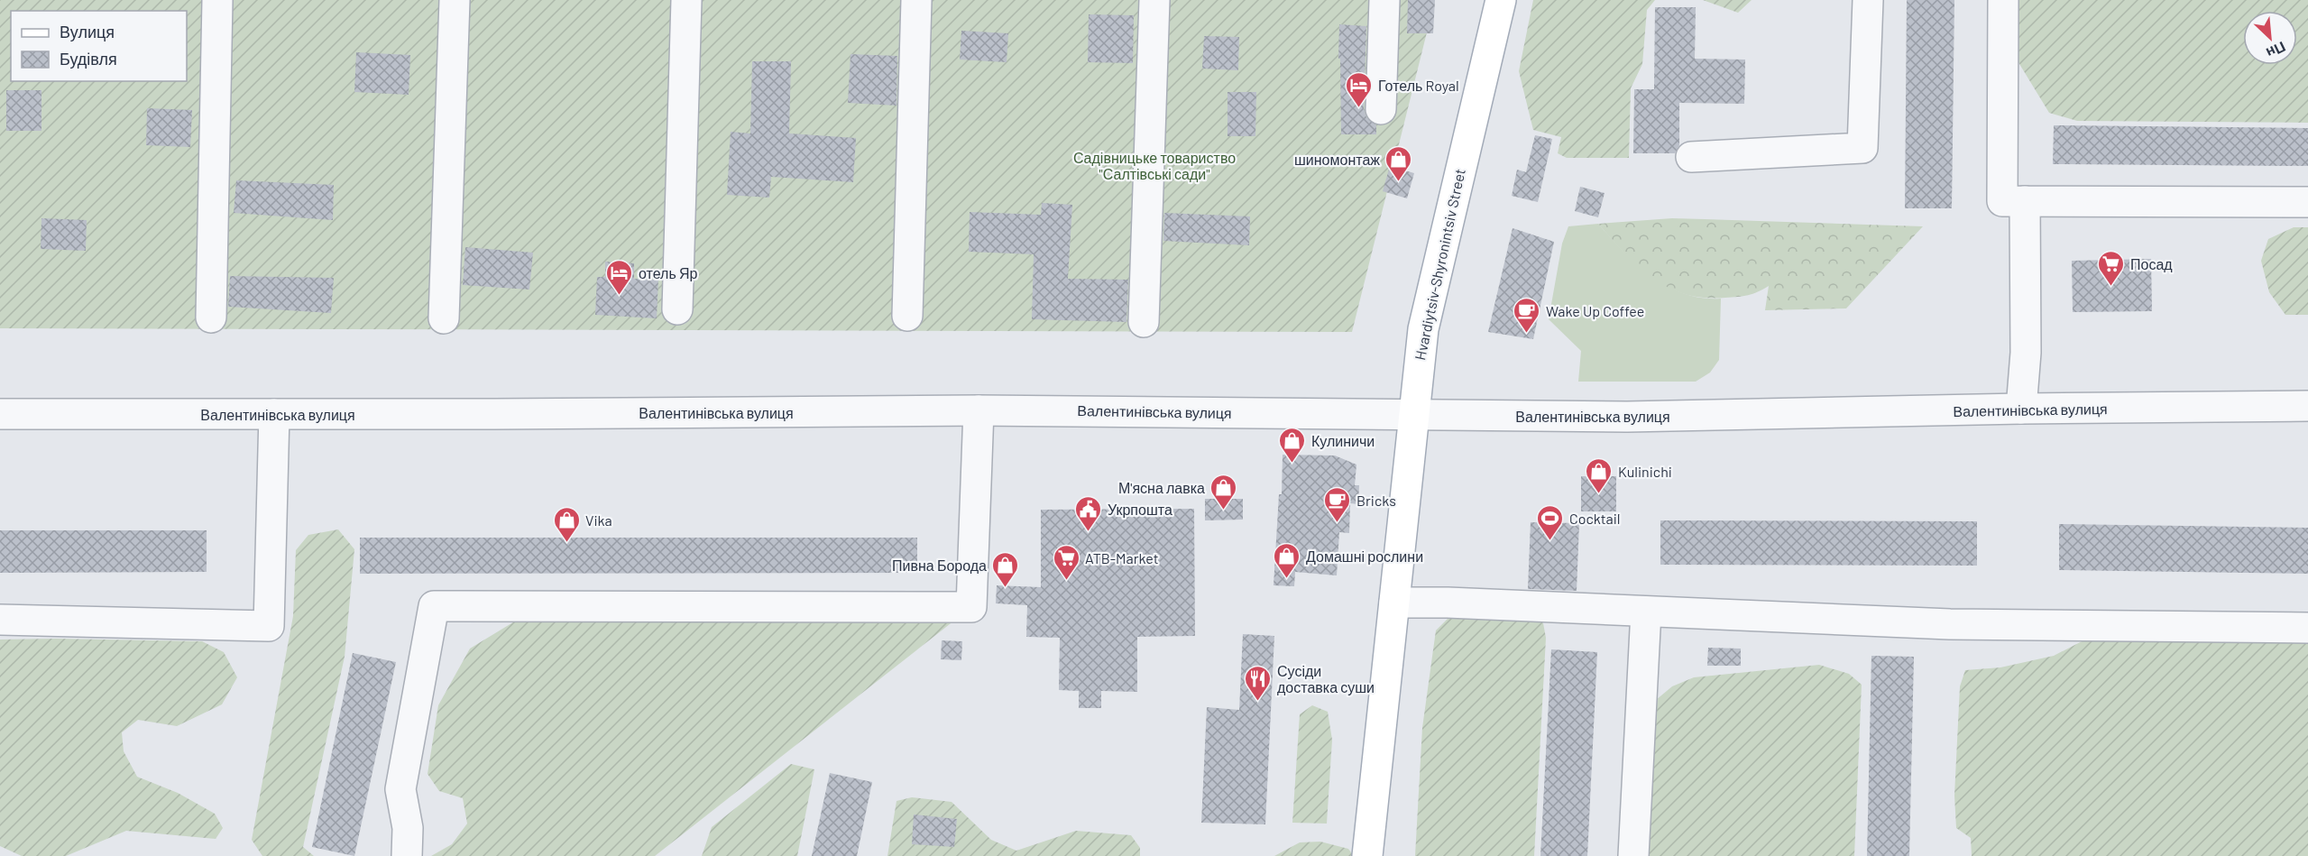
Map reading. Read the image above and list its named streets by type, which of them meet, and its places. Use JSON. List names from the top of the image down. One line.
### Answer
{"streets":{"main road":["Hvardiytsiv-Shyronintsiv Street"],"street":["Валентинівська вулиця"]},"crossings":[["Hvardiytsiv-Shyronintsiv Street","Валентинівська вулиця"]],"parks":["Садівницьке товариство \"Салтівські сади\""],"places":{"hotel":["Готель Royal","отель Яр"],"shop":["шиномонтаж","Кулиничи","Kulinichi","М'ясна лавка","Vika","Домашні рослини","Пивна Борода"],"supermarket":["Посад","ATB-Market"],"cafe":["Wake Up Coffee","Bricks"],"public building":["Укрпошта"],"sports":["Cocktail"],"restaurant":["Сусіди доставка суши"]},"legend":["Вулиця","Будівля"],"north":"bottom right"}
